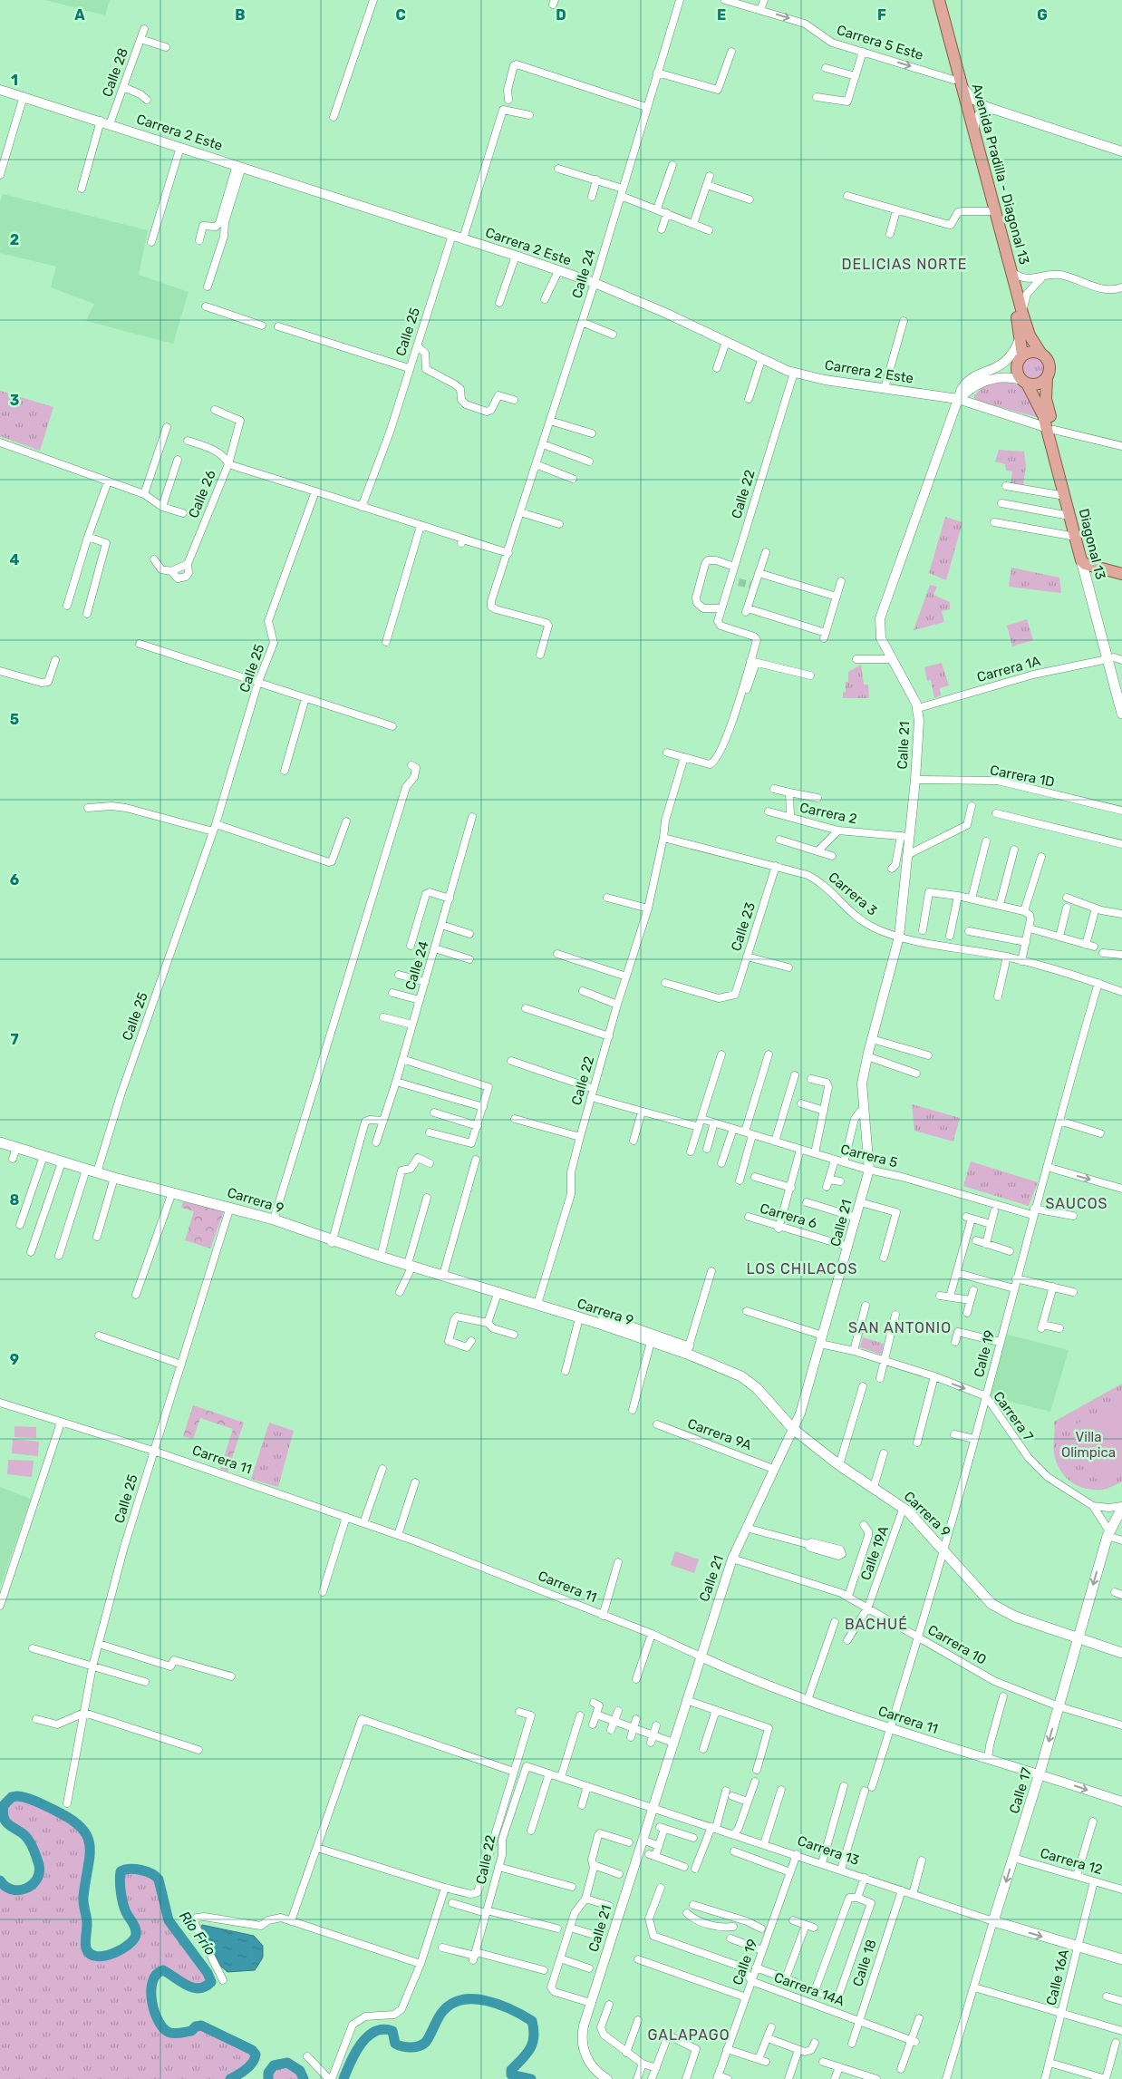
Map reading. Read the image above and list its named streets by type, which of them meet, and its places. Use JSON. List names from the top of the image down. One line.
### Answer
{"streets":{"main road":["Avenida Pradilla - Diagonal 13","Diagonal 13","Carrera 9","Calle 17","Carrera 13"],"street":["Carrera 5 Este","Calle 28","Carrera 2 Este","Calle 24","Calle 25","Calle 26","Calle 22","Carrera 1A","Calle 21","Carrera 1D","Carrera 2","Carrera 3","Calle 23","Carrera 5","Carrera 6","Calle 19","Carrera 7","Carrera 9A","Carrera 11","Calle 19A","Carrera 10","Carrera 12","Calle 18","Calle 16A","Carrera 14A"]},"crossings":[["Carrera 5 Este","Avenida Pradilla - Diagonal 13"],["Calle 28","Carrera 2 Este"],["Carrera 2 Este","Calle 24"],["Carrera 2 Este","Calle 25"],["Carrera 2 Este","Calle 22"],["Carrera 2 Este","Diagonal 13"],["Carrera 2 Este","Calle 21"],["Avenida Pradilla - Diagonal 13","Diagonal 13"],["Avenida Pradilla - Diagonal 13","Calle 21"],["Calle 25","Carrera 9"],["Calle 25","Carrera 11"],["Calle 22","Carrera 9"],["Calle 22","Carrera 13"],["Diagonal 13","Carrera 1A"],["Carrera 1A","Calle 21"],["Calle 21","Carrera 1D"],["Calle 21","Carrera 2"],["Calle 21","Carrera 3"],["Calle 21","Carrera 5"],["Calle 21","Carrera 9"],["Calle 21","Carrera 6"],["Calle 21","Carrera 7"],["Calle 21","Carrera 9A"],["Calle 21","Carrera 11"],["Calle 21","Carrera 10"],["Calle 21","Carrera 13"],["Carrera 3","Calle 23"],["Carrera 3","Calle 19"],["Carrera 5","Calle 19"],["Carrera 9","Calle 19"],["Carrera 9","Calle 19A"],["Carrera 9","Calle 17"],["Calle 19","Carrera 7"],["Calle 19","Carrera 11"],["Calle 19","Carrera 10"],["Calle 19","Carrera 13"],["Calle 19","Carrera 14A"],["Carrera 7","Calle 17"],["Carrera 11","Calle 17"],["Calle 19A","Carrera 10"],["Carrera 10","Calle 17"],["Calle 17","Carrera 13"],["Calle 17","Carrera 12"],["Carrera 13","Calle 18"],["Carrera 13","Calle 16A"],["Carrera 12","Calle 16A"],["Calle 18","Carrera 14A"]],"one_way":["Carrera 5 Este","Calle 17"],"districts":["DELICIAS NORTE","SAUCOS","LOS CHILACOS","SAN ANTONIO","BACHUÉ","GALAPAGO"],"water":["Río Frío"],"parks":["Villa Olimpica"],"grid":{"columns":["A","B","C","D","E","F","G"],"rows":["1","2","3","4","5","6","7","8","9"]}}
